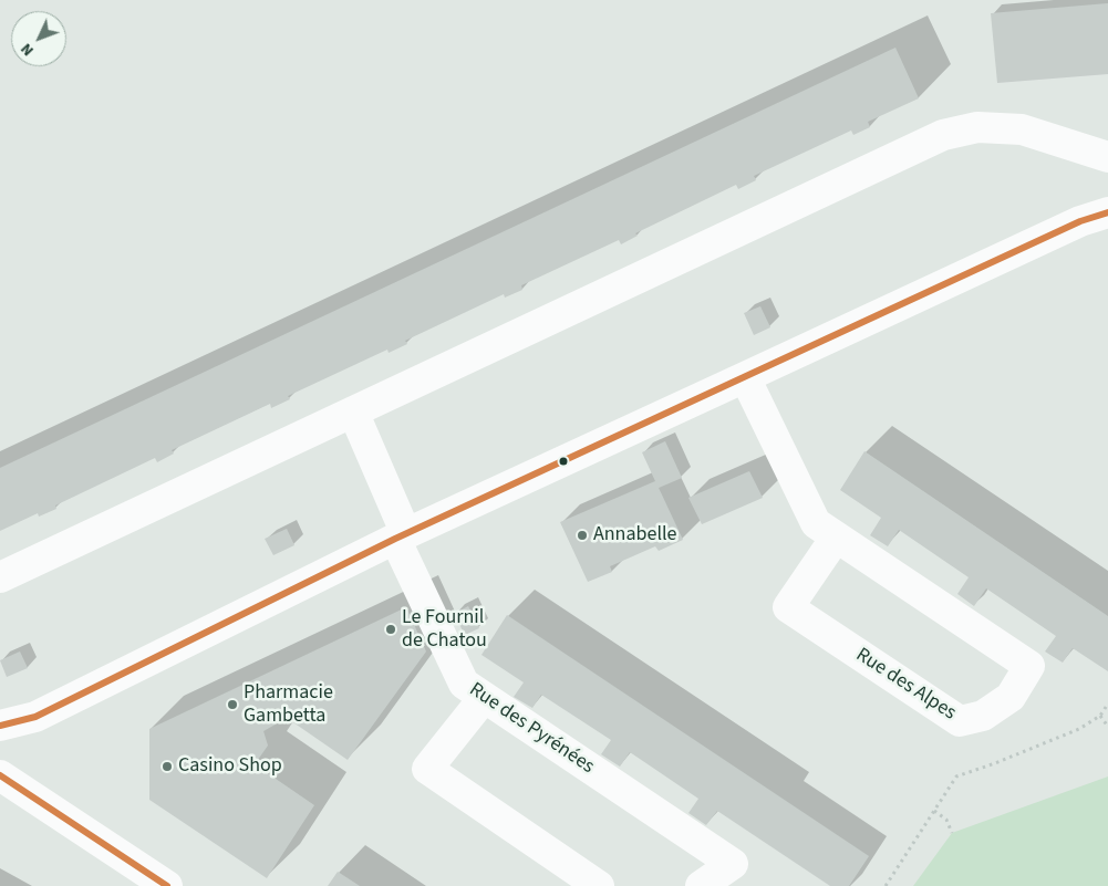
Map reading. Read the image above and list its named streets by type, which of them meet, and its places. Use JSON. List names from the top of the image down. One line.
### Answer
{"streets":{"street":["Rue des Alpes","Rue des Pyrénées"]},"places":["Annabelle","Le Fournil de Chatou","Pharmacie Gambetta","Casino Shop"],"north":"bottom left"}
